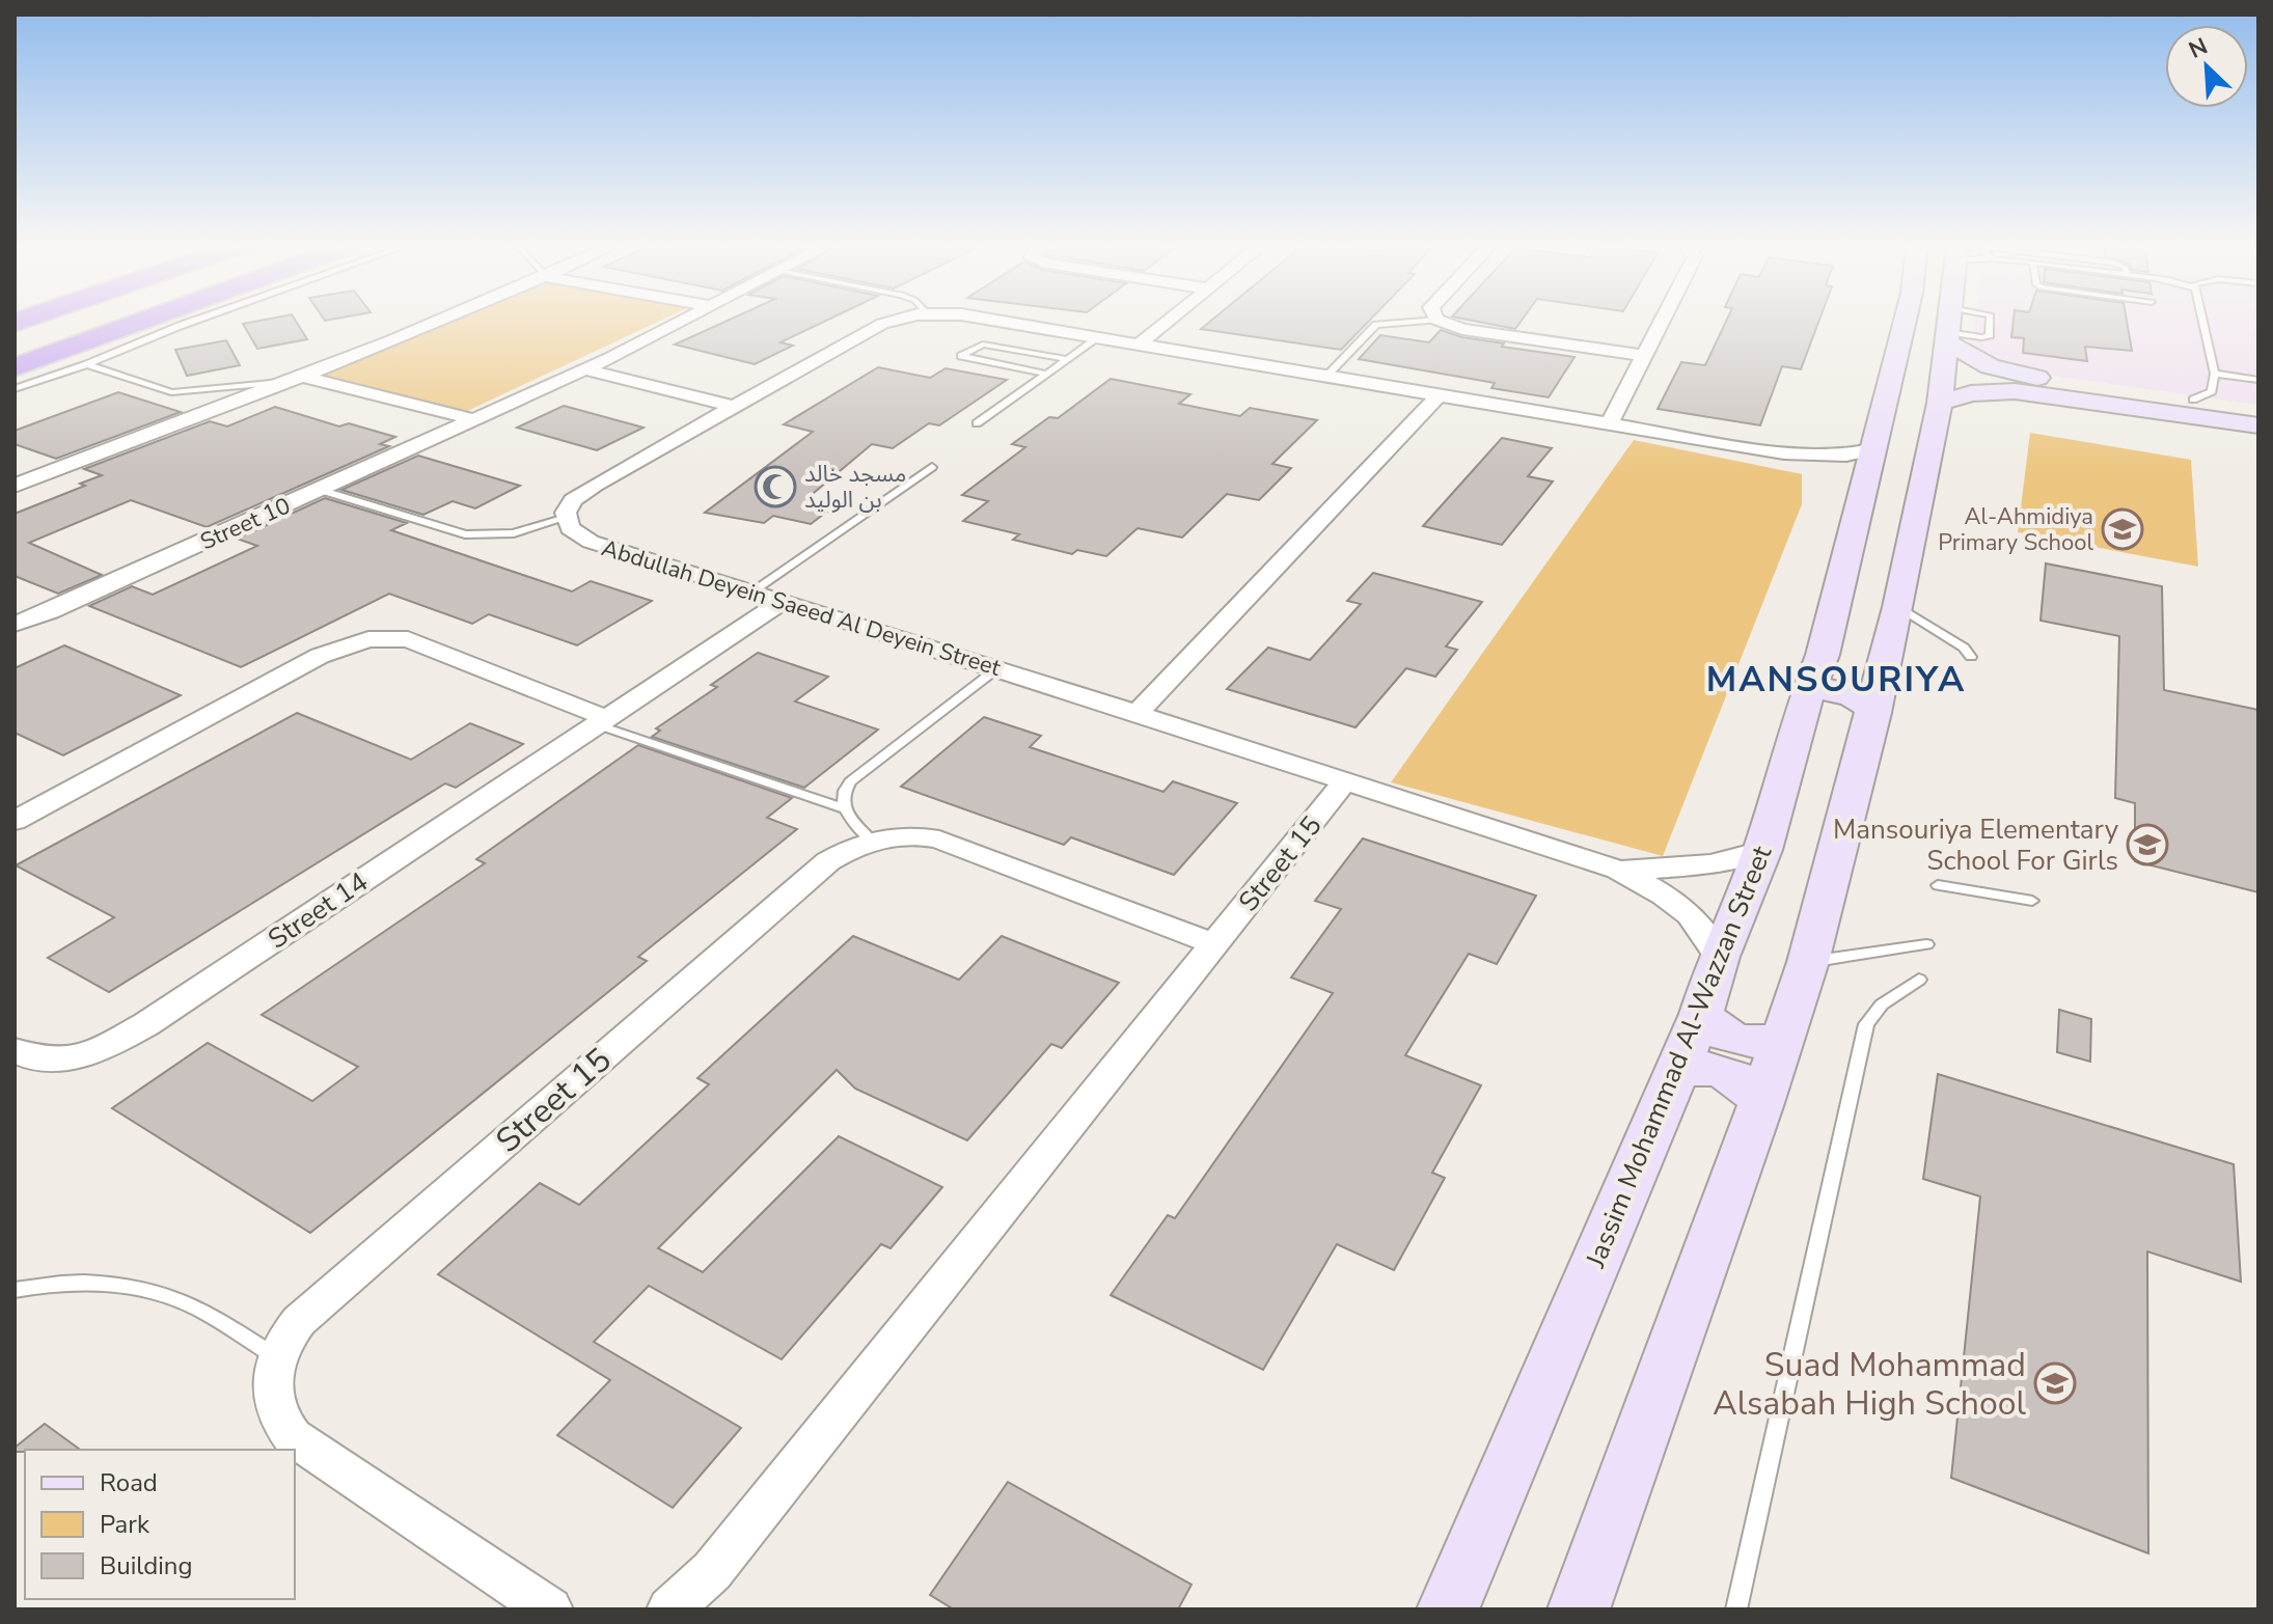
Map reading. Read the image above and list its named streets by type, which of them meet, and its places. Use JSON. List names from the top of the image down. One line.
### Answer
{"streets":{"street":["Street 10","Abdullah Deyein Saeed Al Deyein Street","Street 15","Street 14","Jassim Mohammad Al-Wazzan Street"]},"crossings":[["Abdullah Deyein Saeed Al Deyein Street","Street 15"],["Abdullah Deyein Saeed Al Deyein Street","Street 14"],["Abdullah Deyein Saeed Al Deyein Street","Jassim Mohammad Al-Wazzan Street"]],"districts":["MANSOURIYA"],"places":{"mosque":["مسجد خالد بن الوليد"],"school or university":["Al-Ahmidiya Primary School","Mansouriya Elementary School For Girls","Suad Mohammad Alsabah High School"]},"legend":["Road","Park","Building"],"north":"top left"}
